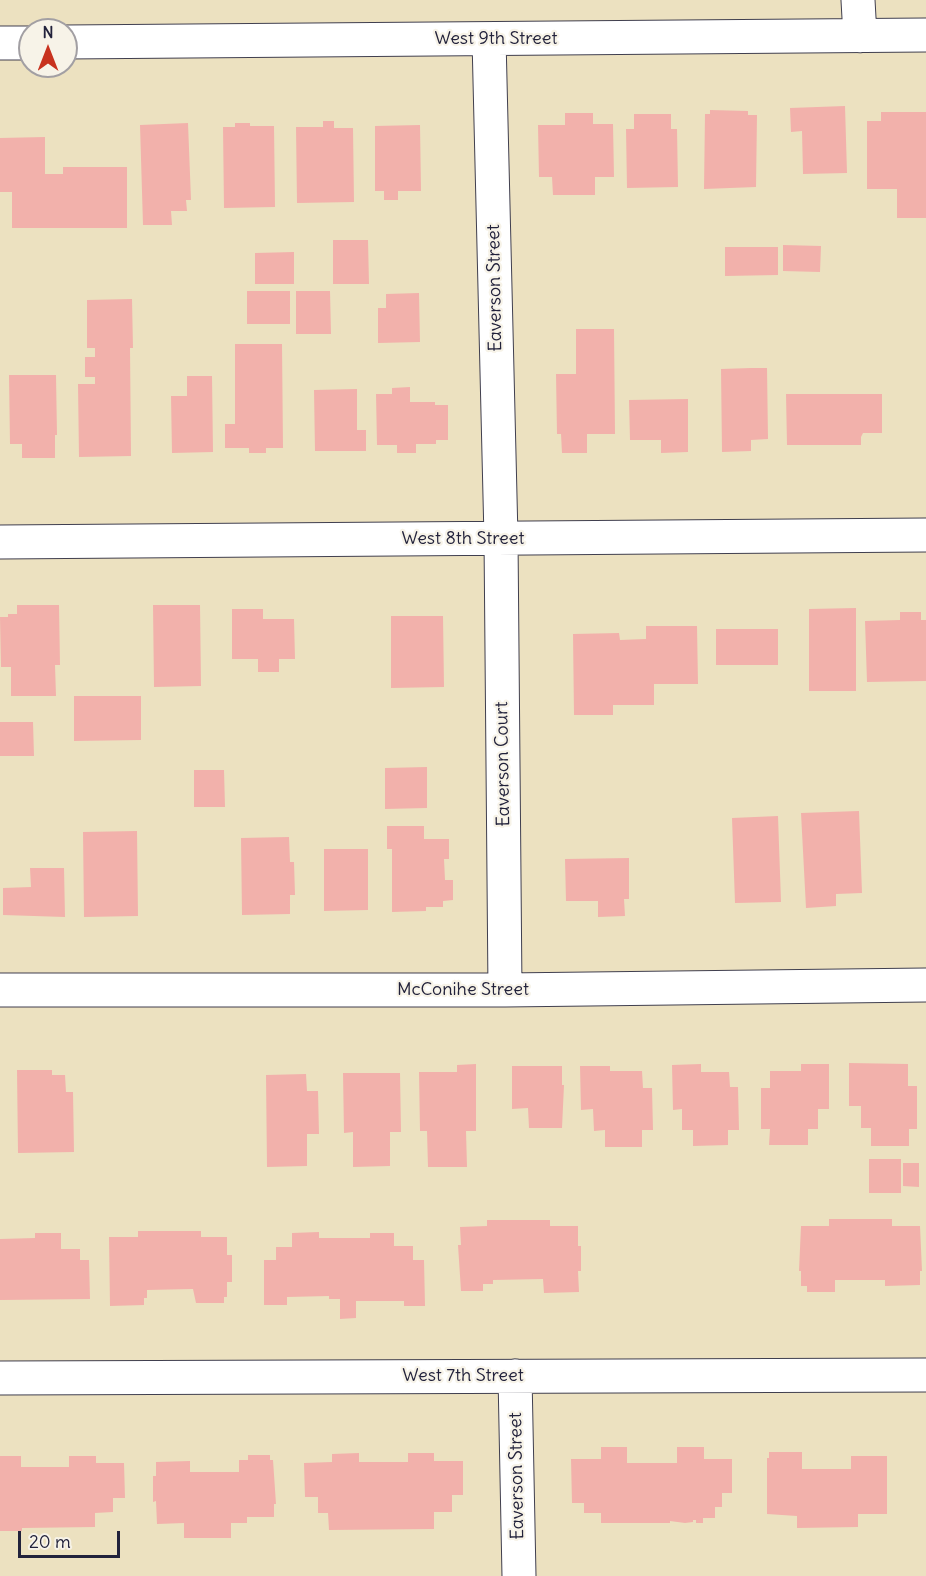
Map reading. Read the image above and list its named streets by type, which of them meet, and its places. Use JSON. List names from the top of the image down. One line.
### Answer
{"streets":{"street":["West 9th Street","Eaverson Street","West 8th Street","Eaverson Court","McConihe Street","West 7th Street"]},"crossings":[["West 9th Street","Eaverson Street"],["Eaverson Street","West 8th Street"],["Eaverson Street","Eaverson Court"],["Eaverson Street","West 7th Street"],["West 8th Street","Eaverson Court"],["Eaverson Court","McConihe Street"]],"scale_bar":"20 m","north":"top"}
